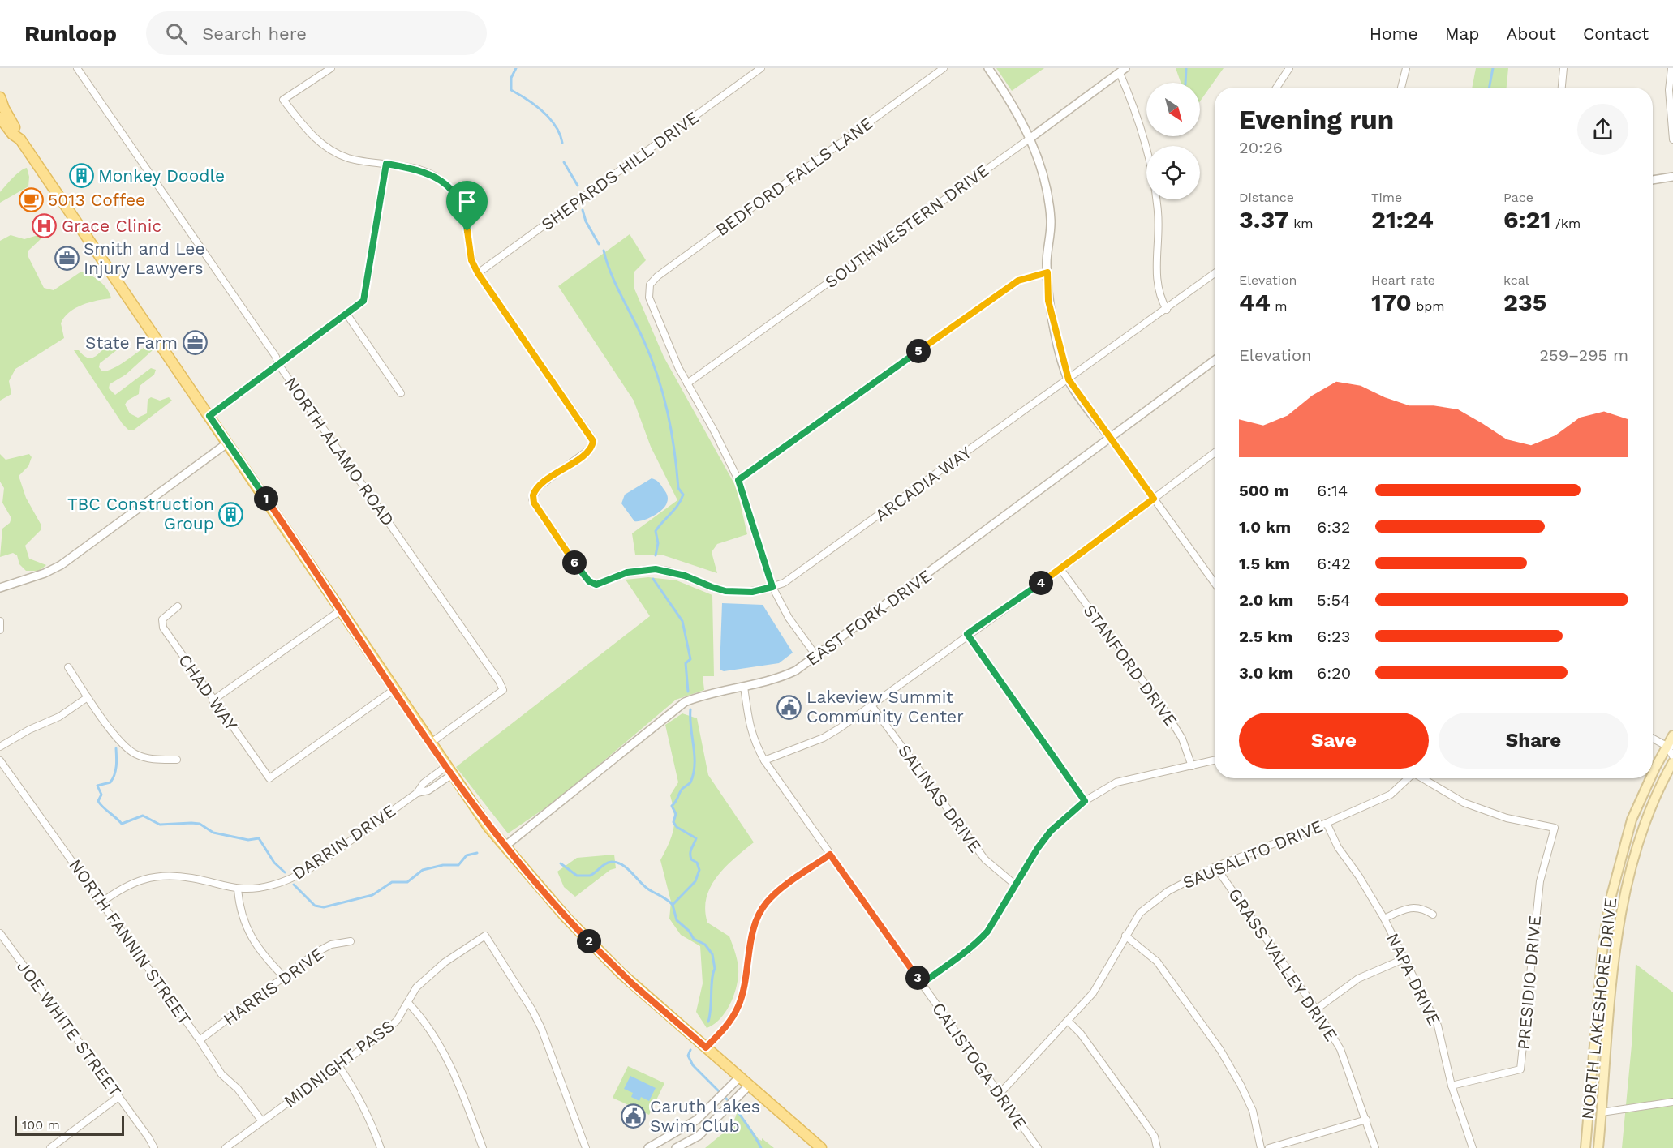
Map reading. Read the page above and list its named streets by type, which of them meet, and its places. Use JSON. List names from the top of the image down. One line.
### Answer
{"streets":{"main road":["NORTH LAKESHORE DRIVE"],"street":["SHEPARDS HILL DRIVE","BEDFORD FALLS LANE","SOUTHWESTERN DRIVE","NORTH ALAMO ROAD","ARCADIA WAY","EAST FORK DRIVE","STANFORD DRIVE","CHAD WAY","SALINAS DRIVE","DARRIN DRIVE","SAUSALITO DRIVE","NORTH FANNIN STREET","GRASS VALLEY DRIVE","NAPA DRIVE","PRESIDIO DRIVE","HARRIS DRIVE","JOE WHITE STREET","MIDNIGHT PASS","CALISTOGA DRIVE"]},"crossings":[["SHEPARDS HILL DRIVE","ARCADIA WAY"],["BEDFORD FALLS LANE","SOUTHWESTERN DRIVE"],["EAST FORK DRIVE","CALISTOGA DRIVE"],["DARRIN DRIVE","NORTH FANNIN STREET"],["SAUSALITO DRIVE","GRASS VALLEY DRIVE"],["SAUSALITO DRIVE","NAPA DRIVE"],["SAUSALITO DRIVE","CALISTOGA DRIVE"],["NORTH FANNIN STREET","HARRIS DRIVE"],["NORTH FANNIN STREET","MIDNIGHT PASS"],["NAPA DRIVE","PRESIDIO DRIVE"]],"places":{"building":["Monkey Doodle","TBC Construction Group"],"cafe":["5013 Coffee"],"hospital":["Grace Clinic"],"office":["Smith and Lee Injury Lawyers","State Farm"],"public building":["Lakeview Summit Community Center","Caruth Lakes Swim Club"]},"scale_bar":"100 m","north":"bottom right","page":{"header":"Runloop","search":"Search here","nav":["Home","Map","About","Contact"],"heading":["Evening run","20:26"],"stats":[["Distance","3.37 km"],["Time","21:24"],["Pace","6:21 /km"],["Elevation","44 m"],["Heart rate","170 bpm"],["kcal","235"]],"chart":["Elevation","259–295 m"],"pins":["5","1","6","4","2","3"],"list":[{"name":"500 m","note":"6:14"},{"name":"1.0 km","note":"6:32"},{"name":"1.5 km","note":"6:42"},{"name":"2.0 km","note":"5:54"},{"name":"2.5 km","note":"6:23"},{"name":"3.0 km","note":"6:20"}],"buttons":["Save","Share"],"scale":"100 m"}}
